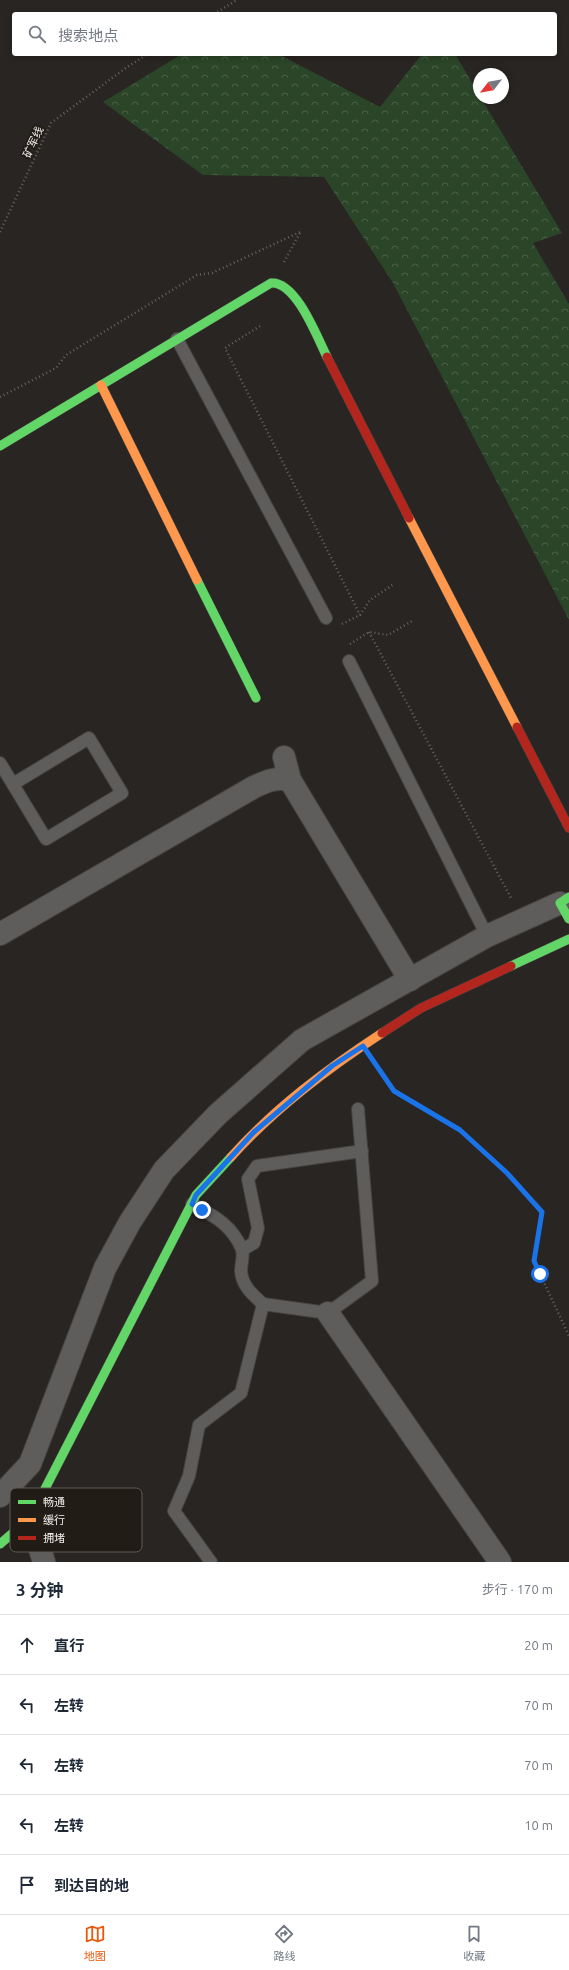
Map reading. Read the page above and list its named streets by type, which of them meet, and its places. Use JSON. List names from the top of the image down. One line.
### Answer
{"streets":{"path":["矿军线"]},"legend":["畅通","缓行","拥堵"],"north":"bottom left","page":{"search":"搜索地点","heading":["3 分钟","步行 · 170 m"],"list":[["直行","20 m"],["左转","70 m"],["左转","70 m"],["左转","10 m"],"到达目的地"],"nav":["地图","路线","收藏"]}}
